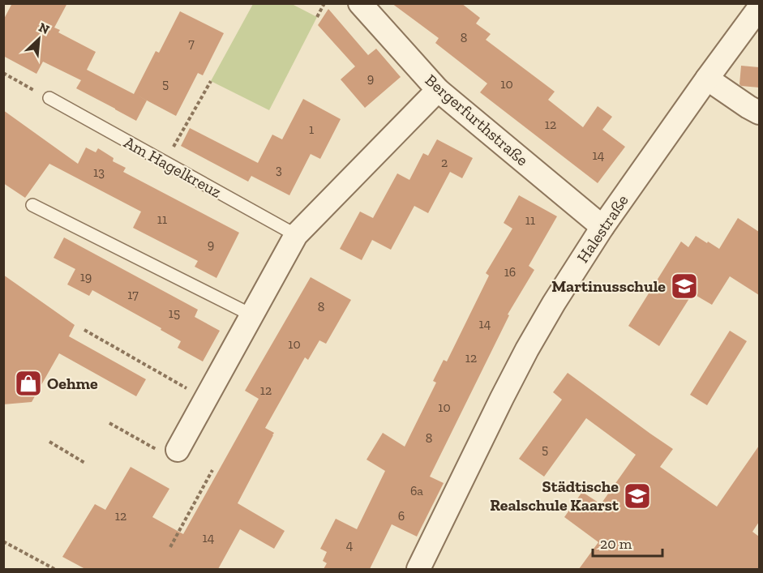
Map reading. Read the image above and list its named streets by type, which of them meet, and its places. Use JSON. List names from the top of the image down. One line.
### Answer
{"streets":{"street":["Bergerfurthstraße","Halestraße"],"lane":["Am Hagelkreuz"]},"crossings":[["Bergerfurthstraße","Halestraße"]],"places":{"school or university":["Martinusschule","Städtische Realschule Kaarst"],"shop":["Oehme"]},"house_numbers":["8","7","9","5","10","12","1","14","2","3","13","11","11","9","16","19","17","8","15","14","10","12","12","10","8","5","6a","12","6","14","4"],"scale_bar":"20 m","north":"top right"}
